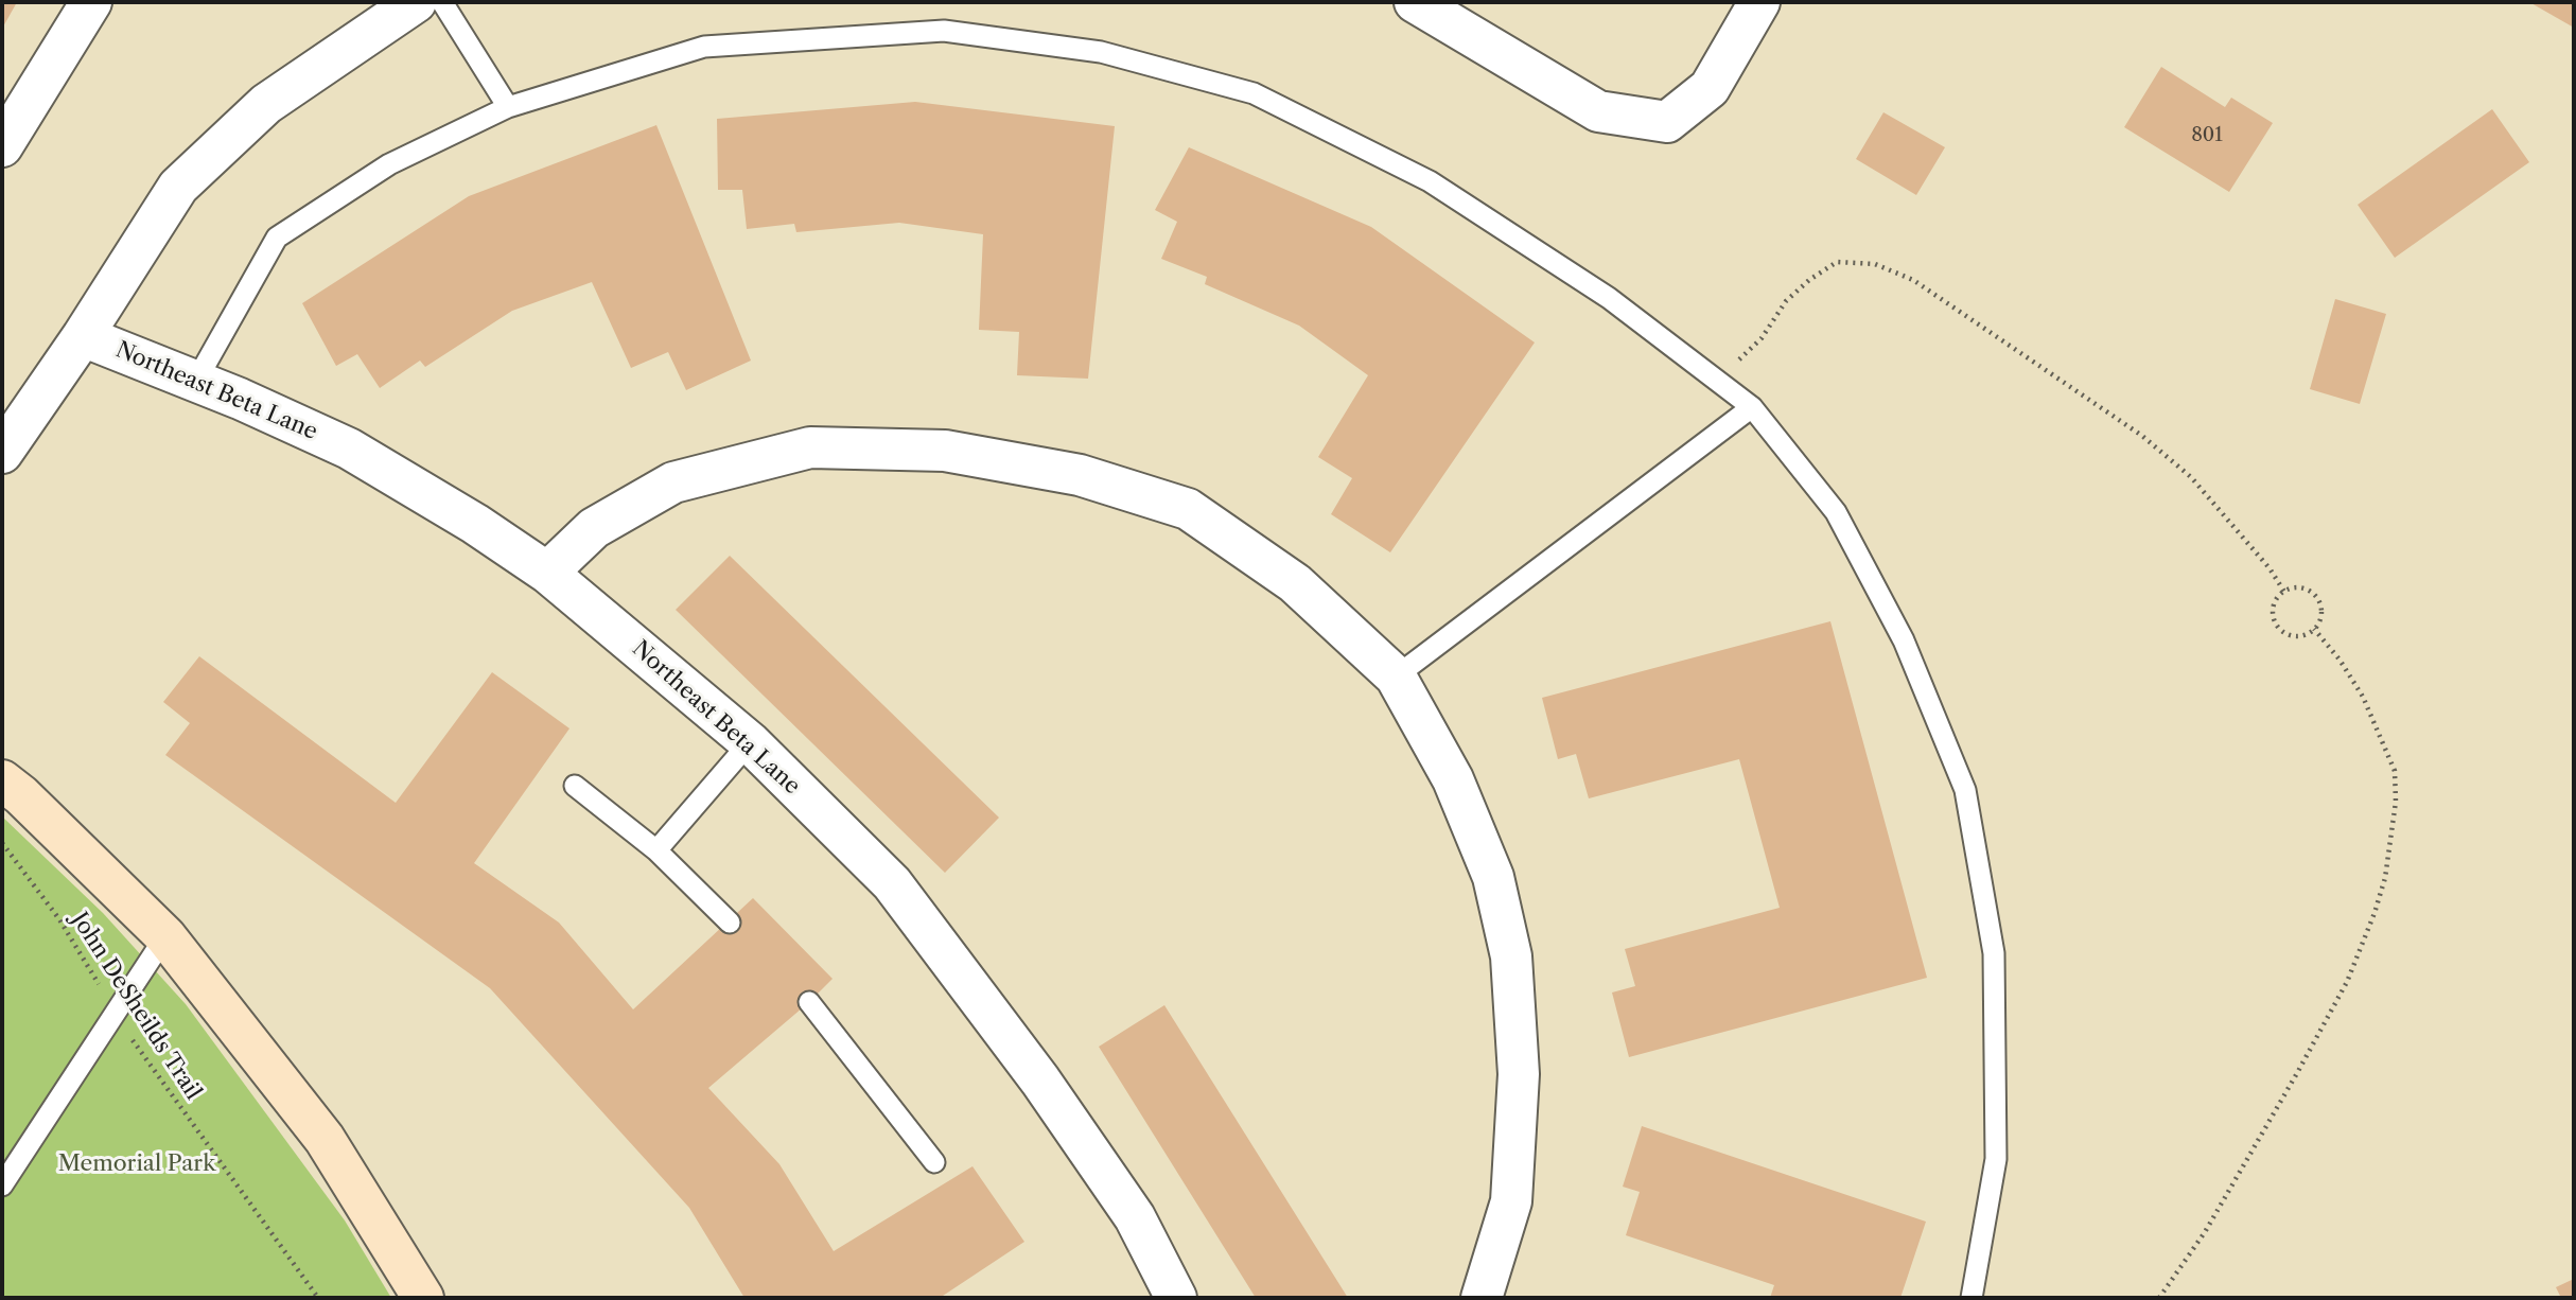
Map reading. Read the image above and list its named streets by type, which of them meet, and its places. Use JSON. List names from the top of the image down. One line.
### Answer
{"streets":{"street":["Northeast Beta Lane"],"path":["John DeSheilds Trail"]},"parks":["Memorial Park"],"house_numbers":["801"]}
